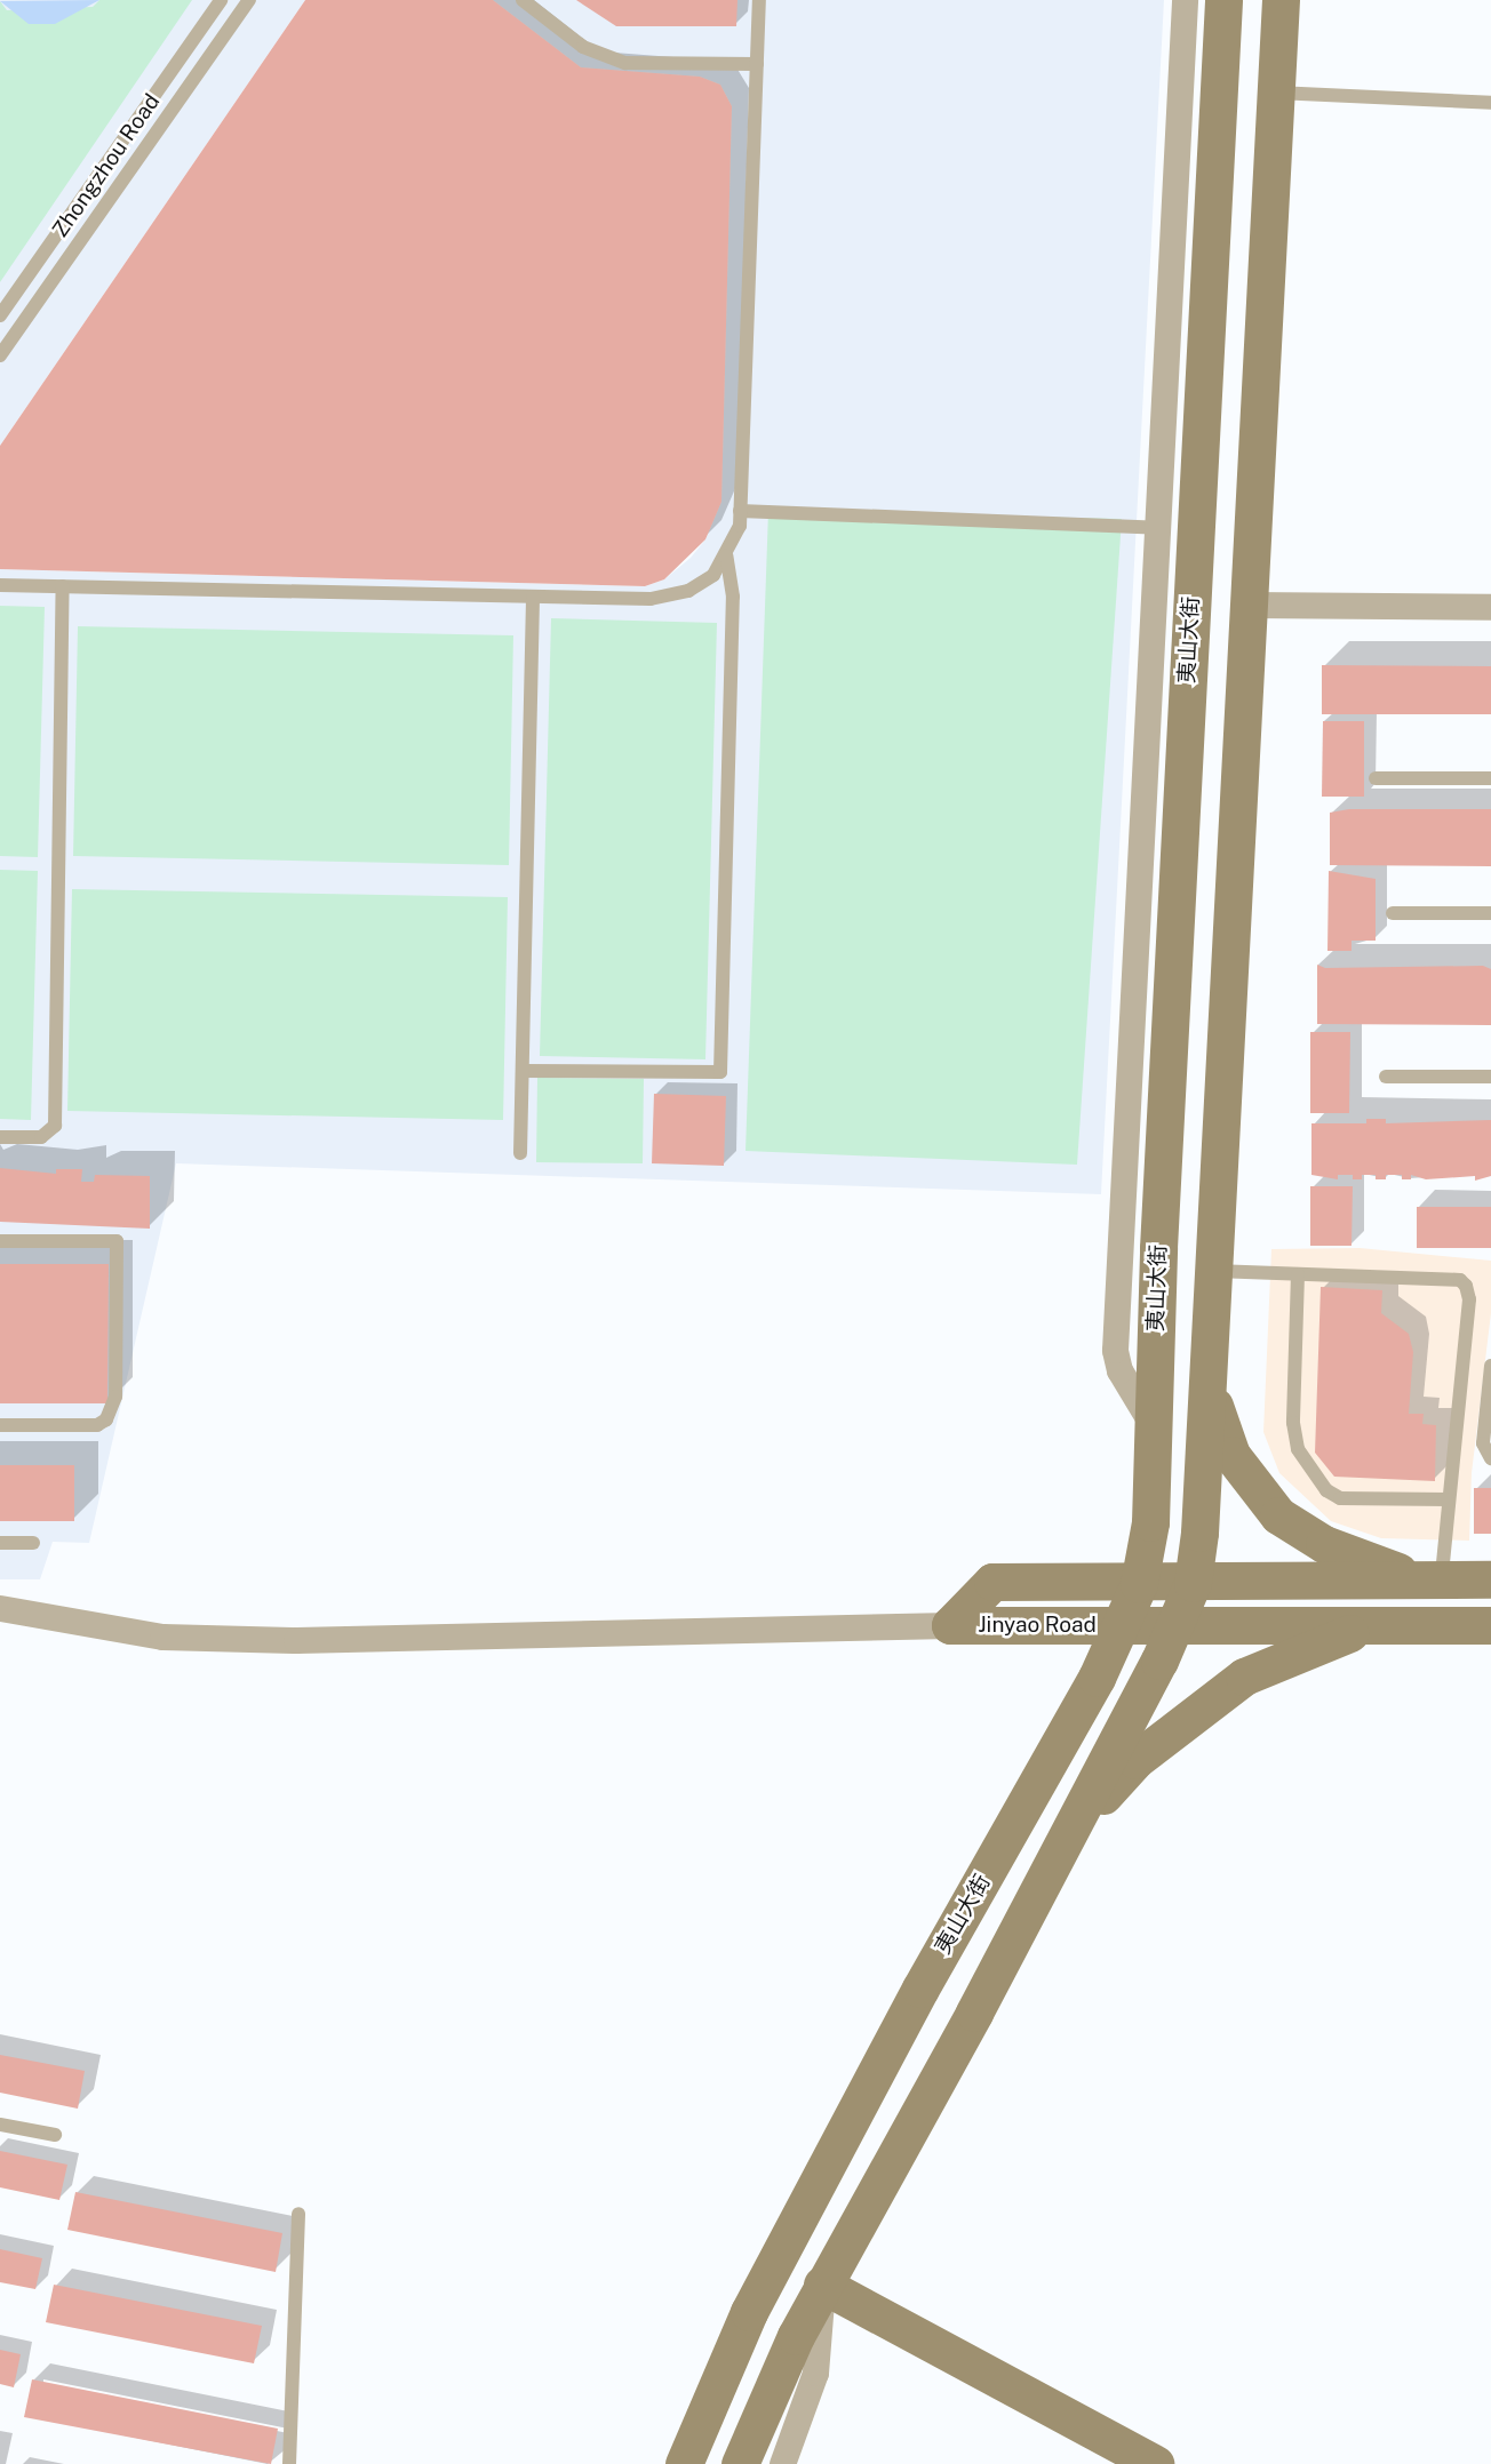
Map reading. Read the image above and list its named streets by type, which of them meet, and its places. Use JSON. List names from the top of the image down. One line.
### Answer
{"streets":{"main road":["夷山大街","Jinyao Road"],"lane":["Zhongzhou Road"]},"crossings":[["夷山大街","Jinyao Road"]]}
